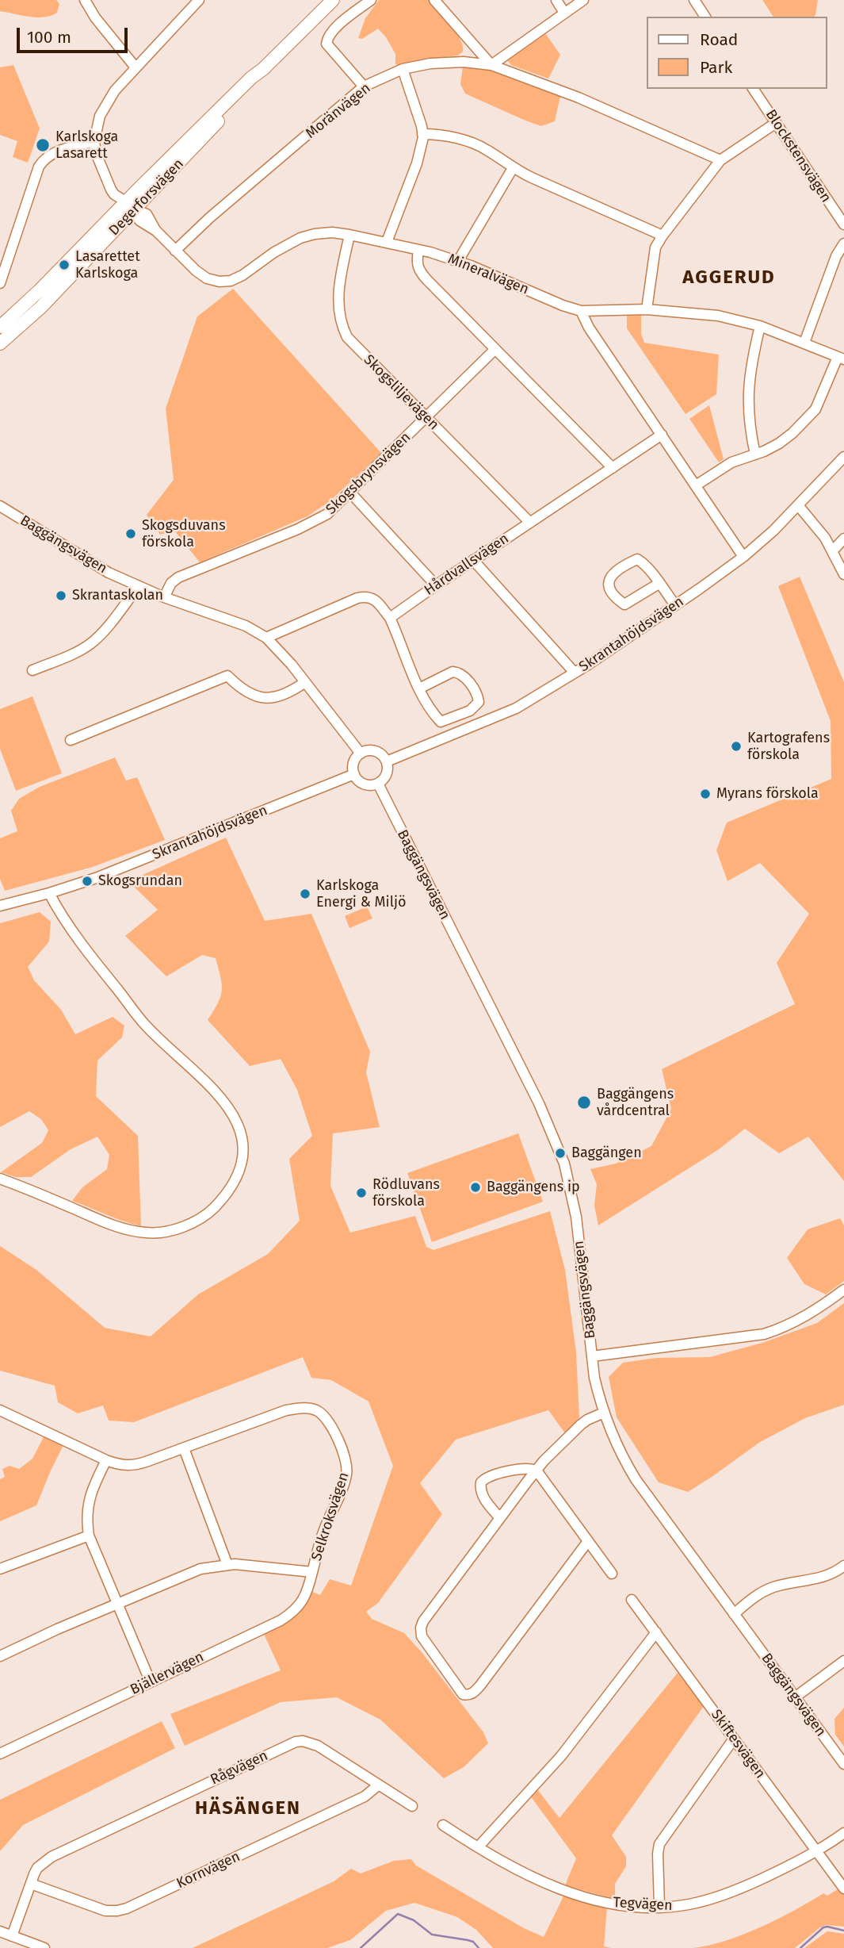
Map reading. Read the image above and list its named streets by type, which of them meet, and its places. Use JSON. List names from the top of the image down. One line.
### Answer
{"streets":{"main road":["Degerforsvägen"],"street":["Moränvägen","Blockstensvägen","Mineralvägen","Skogsliljevägen","Skogsbrynsvägen","Baggängsvägen","Hårdvallsvägen","Skrantahöjdsvägen","Selkroksvägen","Bjällervägen","Skiftesvägen","Rågvägen","Kornvägen","Tegvägen"]},"crossings":[["Moränvägen","Mineralvägen"],["Degerforsvägen","Mineralvägen"],["Mineralvägen","Skogsliljevägen"],["Skogsliljevägen","Skogsbrynsvägen"],["Skogsliljevägen","Hårdvallsvägen"],["Skogsbrynsvägen","Baggängsvägen"],["Baggängsvägen","Skrantahöjdsvägen"],["Selkroksvägen","Bjällervägen"],["Skiftesvägen","Tegvägen"],["Rågvägen","Kornvägen"]],"districts":["AGGERUD","HÄSÄNGEN"],"places":["Karlskoga Lasarett","Lasarettet Karlskoga","Skogsduvans förskola","Skrantaskolan","Kartografens förskola","Myrans förskola","Skogsrundan","Karlskoga Energi & Miljö","Baggängens vårdcentral","Baggängen","Baggängens ip","Rödluvans förskola"],"legend":["Road","Park"],"scale_bar":"100 m"}
